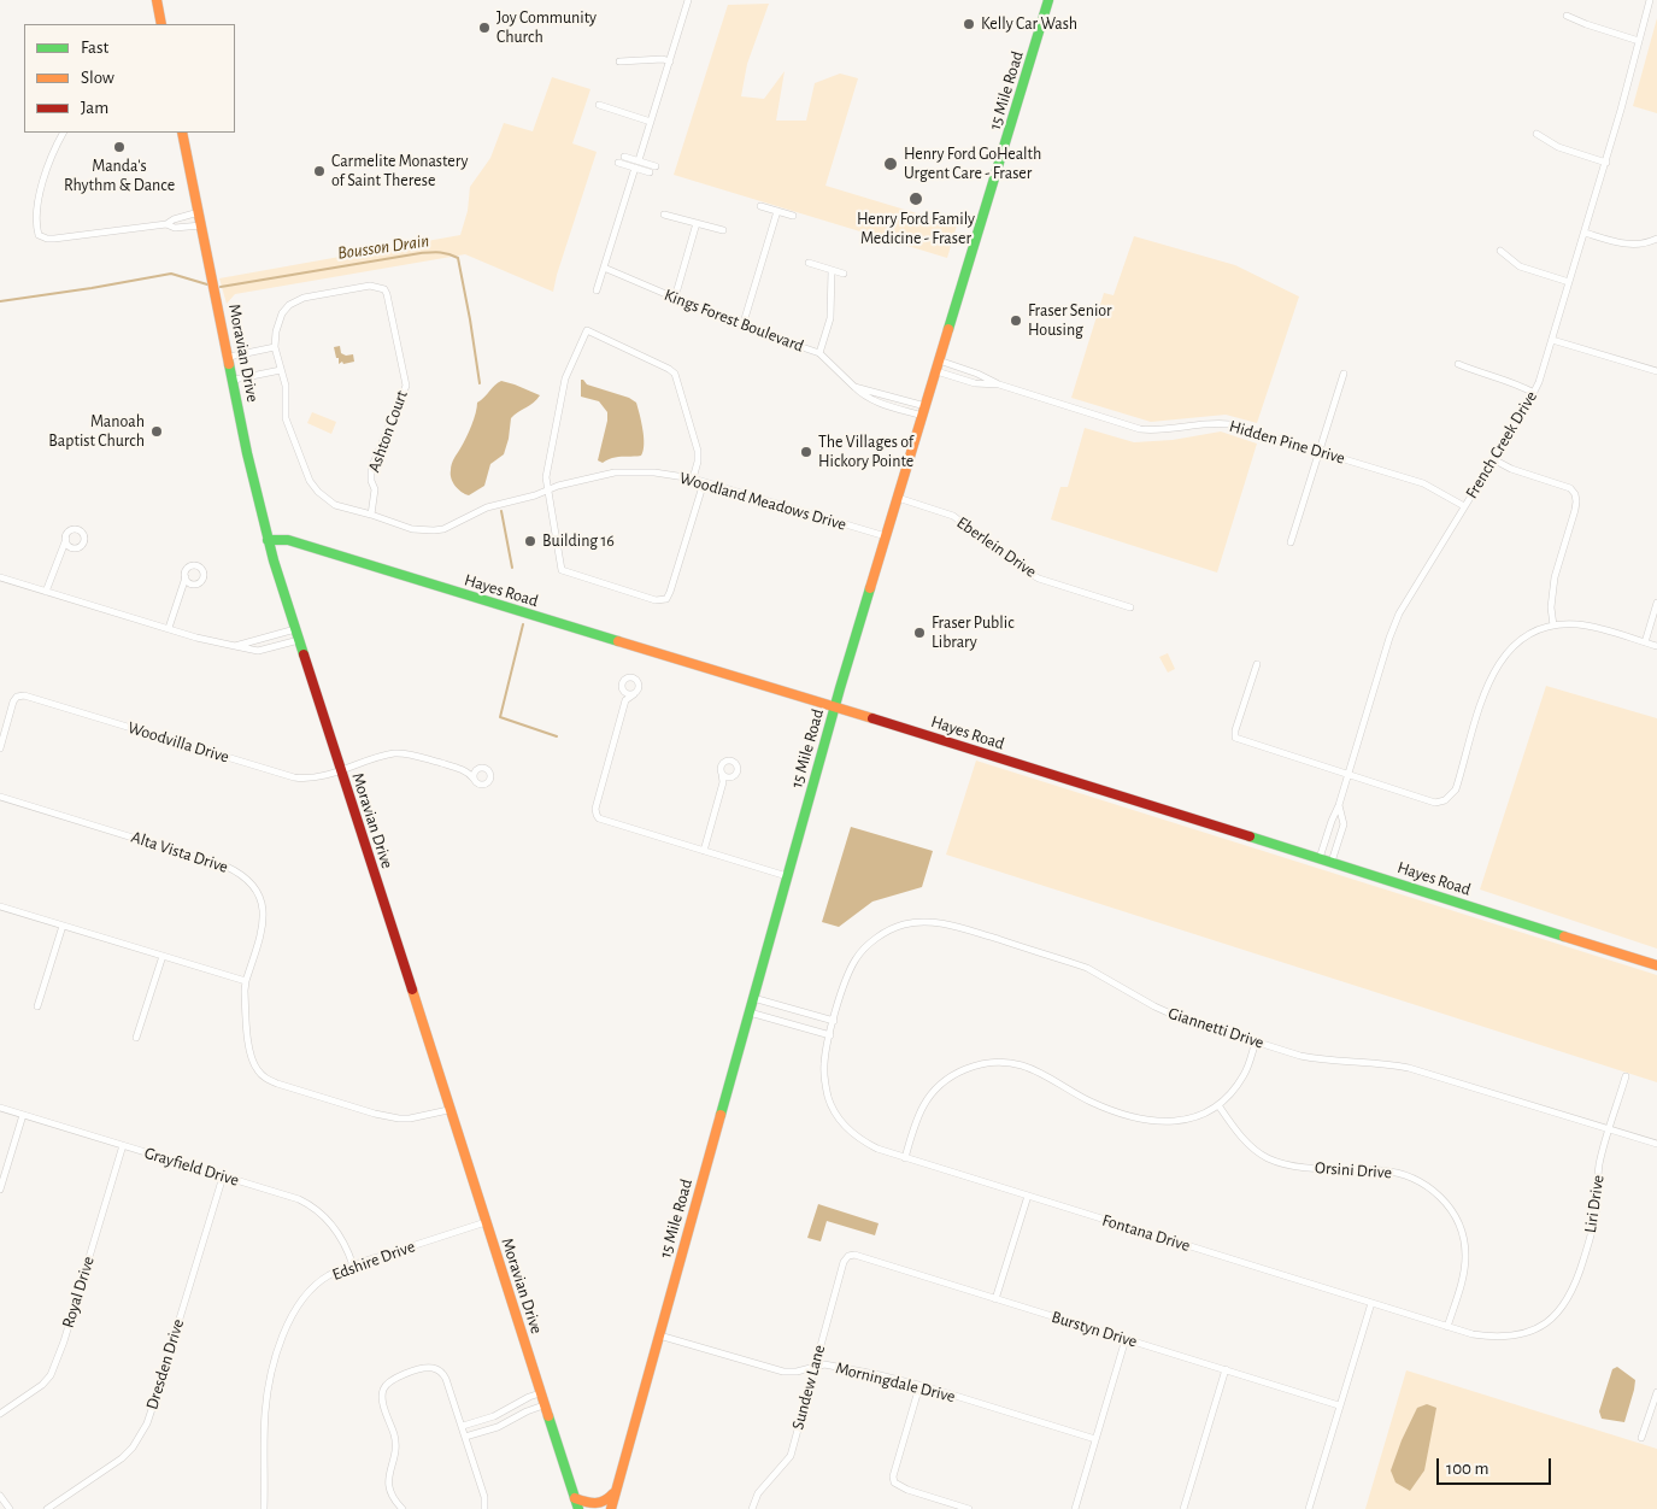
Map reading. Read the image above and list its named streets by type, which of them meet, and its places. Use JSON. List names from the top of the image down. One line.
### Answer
{"streets":{"street":["15 Mile Road","Kings Forest Boulevard","Moravian Drive","Ashton Court","Hidden Pine Drive","French Creek Drive","Woodland Meadows Drive","Eberlein Drive","Hayes Road","Woodvilla Drive","Alta Vista Drive","Giannetti Drive","Grayfield Drive","Orsini Drive","Liri Drive","Fontana Drive","Edshire Drive","Royal Drive","Burstyn Drive","Dresden Drive","Morningdale Drive","Sundew Lane"]},"crossings":[["15 Mile Road","Kings Forest Boulevard"],["15 Mile Road","Hidden Pine Drive"],["15 Mile Road","Woodland Meadows Drive"],["15 Mile Road","Eberlein Drive"],["15 Mile Road","Hayes Road"],["15 Mile Road","Morningdale Drive"],["Moravian Drive","Hayes Road"],["Moravian Drive","Woodvilla Drive"],["Moravian Drive","Alta Vista Drive"],["Moravian Drive","Edshire Drive"],["Ashton Court","Woodland Meadows Drive"],["Hidden Pine Drive","French Creek Drive"],["French Creek Drive","Hayes Road"],["Giannetti Drive","Liri Drive"],["Giannetti Drive","Fontana Drive"],["Grayfield Drive","Edshire Drive"],["Grayfield Drive","Royal Drive"],["Grayfield Drive","Dresden Drive"],["Orsini Drive","Fontana Drive"],["Liri Drive","Fontana Drive"],["Burstyn Drive","Sundew Lane"],["Morningdale Drive","Sundew Lane"]],"water":["Bousson Drain"],"places":["Kelly Car Wash","Joy Community Church","Manda's Rhythm & Dance","Henry Ford GoHealth Urgent Care - Fraser","Carmelite Monastery of Saint Therese","Henry Ford Family Medicine - Fraser","Fraser Senior Housing","Manoah Baptist Church","The Villages of Hickory Pointe","Building 16","Fraser Public Library"],"legend":["Fast","Slow","Jam"],"scale_bar":"100 m"}
